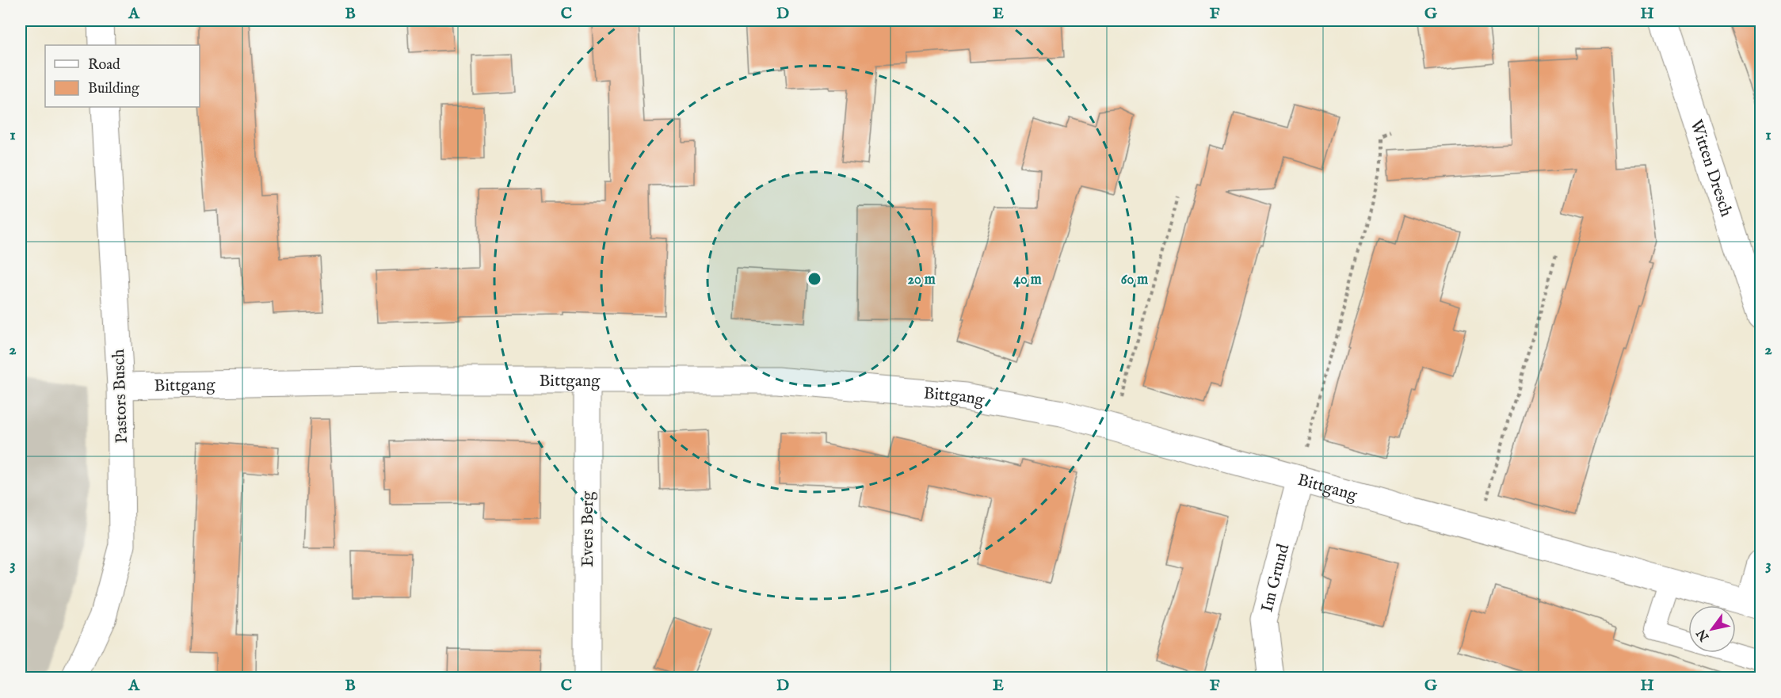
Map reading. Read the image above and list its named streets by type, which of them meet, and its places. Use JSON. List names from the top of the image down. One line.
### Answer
{"streets":{"street":["Witten Dresch","Bittgang","Pastors Busch","Evers Berg","Im Grund"]},"crossings":[["Bittgang","Pastors Busch"],["Bittgang","Evers Berg"],["Bittgang","Im Grund"]],"legend":["Road","Building"],"north":"bottom left","grid":{"columns":["A","B","C","D","E","F","G","H"],"rows":["1","2","3"]},"rings":["20 m","40 m","60 m"]}
